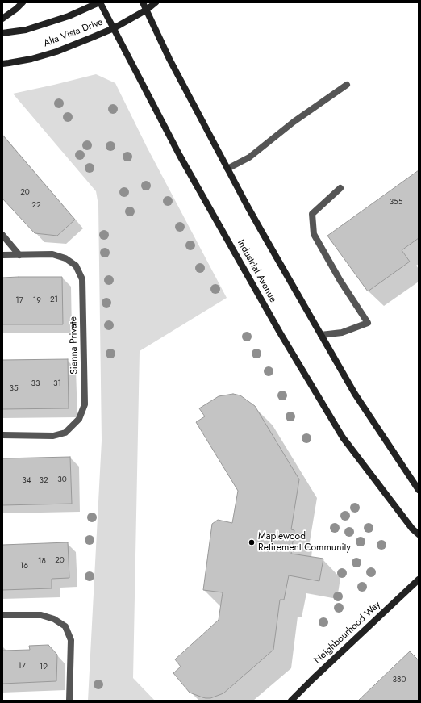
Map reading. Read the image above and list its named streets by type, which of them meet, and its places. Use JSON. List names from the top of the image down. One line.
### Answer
{"streets":{"main road":["Alta Vista Drive","Industrial Avenue","Neighbourhood Way"],"street":["Sienna Private"]},"crossings":[["Alta Vista Drive","Industrial Avenue"]],"places":["Maplewood Retirement Community"],"house_numbers":["20","355","22","21","17","19","33","31","35","30","34","32","20","18","16","17","19","380"]}
